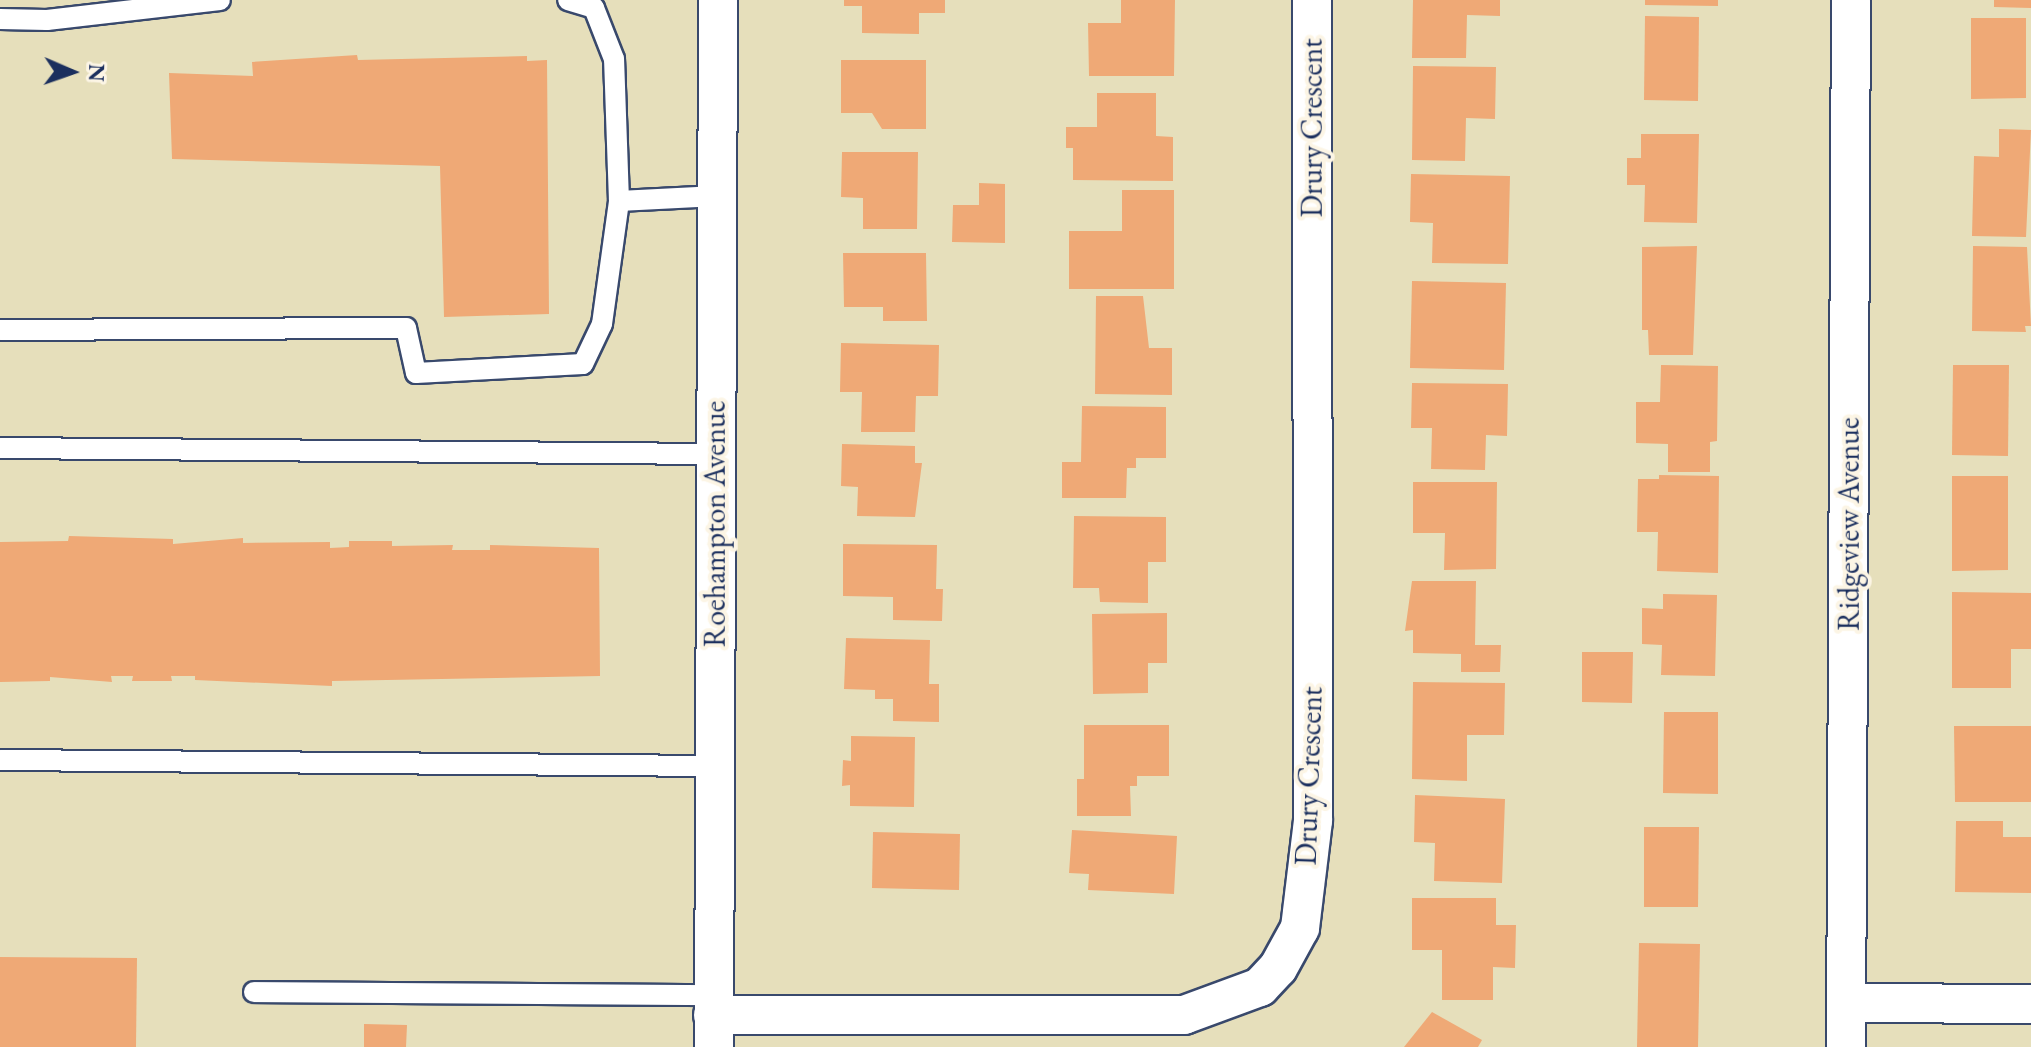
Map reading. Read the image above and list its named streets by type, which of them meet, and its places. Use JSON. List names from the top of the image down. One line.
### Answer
{"streets":{"street":["Drury Crescent","Roehampton Avenue","Ridgeview Avenue"]},"crossings":[["Drury Crescent","Roehampton Avenue"]],"north":"right"}
